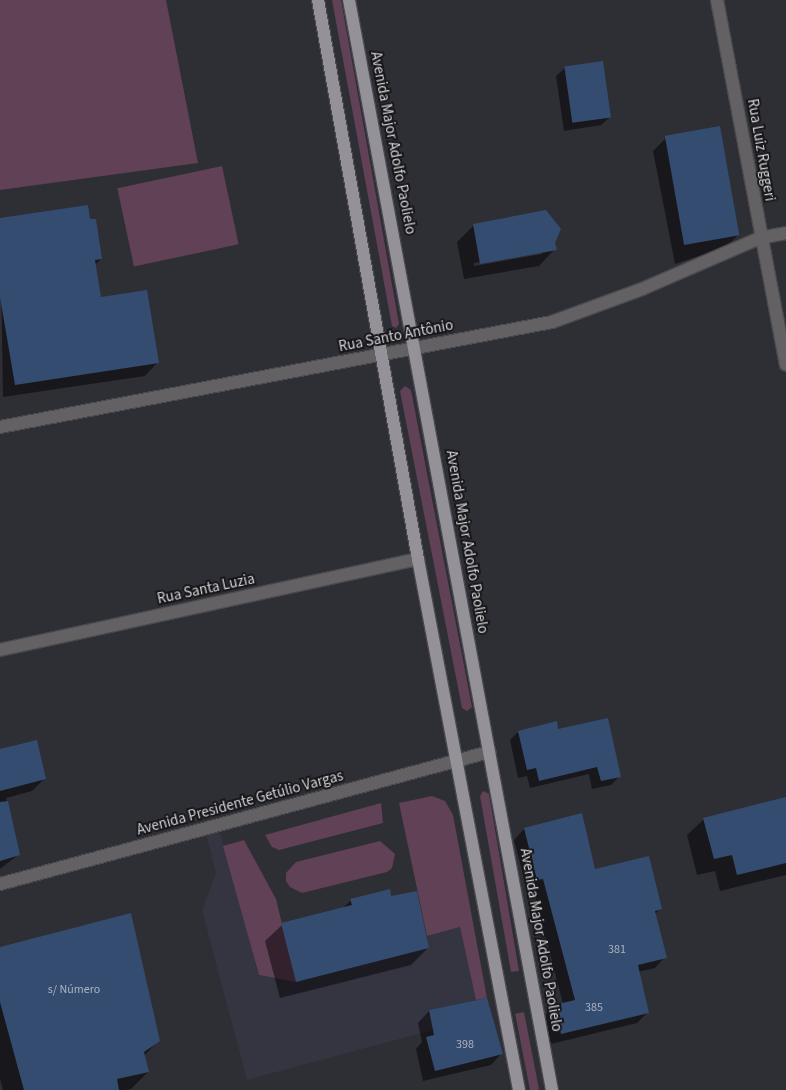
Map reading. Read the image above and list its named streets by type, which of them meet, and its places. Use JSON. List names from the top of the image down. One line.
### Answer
{"streets":{"main road":["Avenida Major Adolfo Paolielo"],"street":["Rua Luiz Ruggeri","Rua Santo Antônio","Rua Santa Luzia","Avenida Presidente Getúlio Vargas"]},"crossings":[["Avenida Major Adolfo Paolielo","Rua Santo Antônio"],["Avenida Major Adolfo Paolielo","Avenida Presidente Getúlio Vargas"],["Rua Luiz Ruggeri","Rua Santo Antônio"]],"house_numbers":["381","s/ Número","385","398"]}
